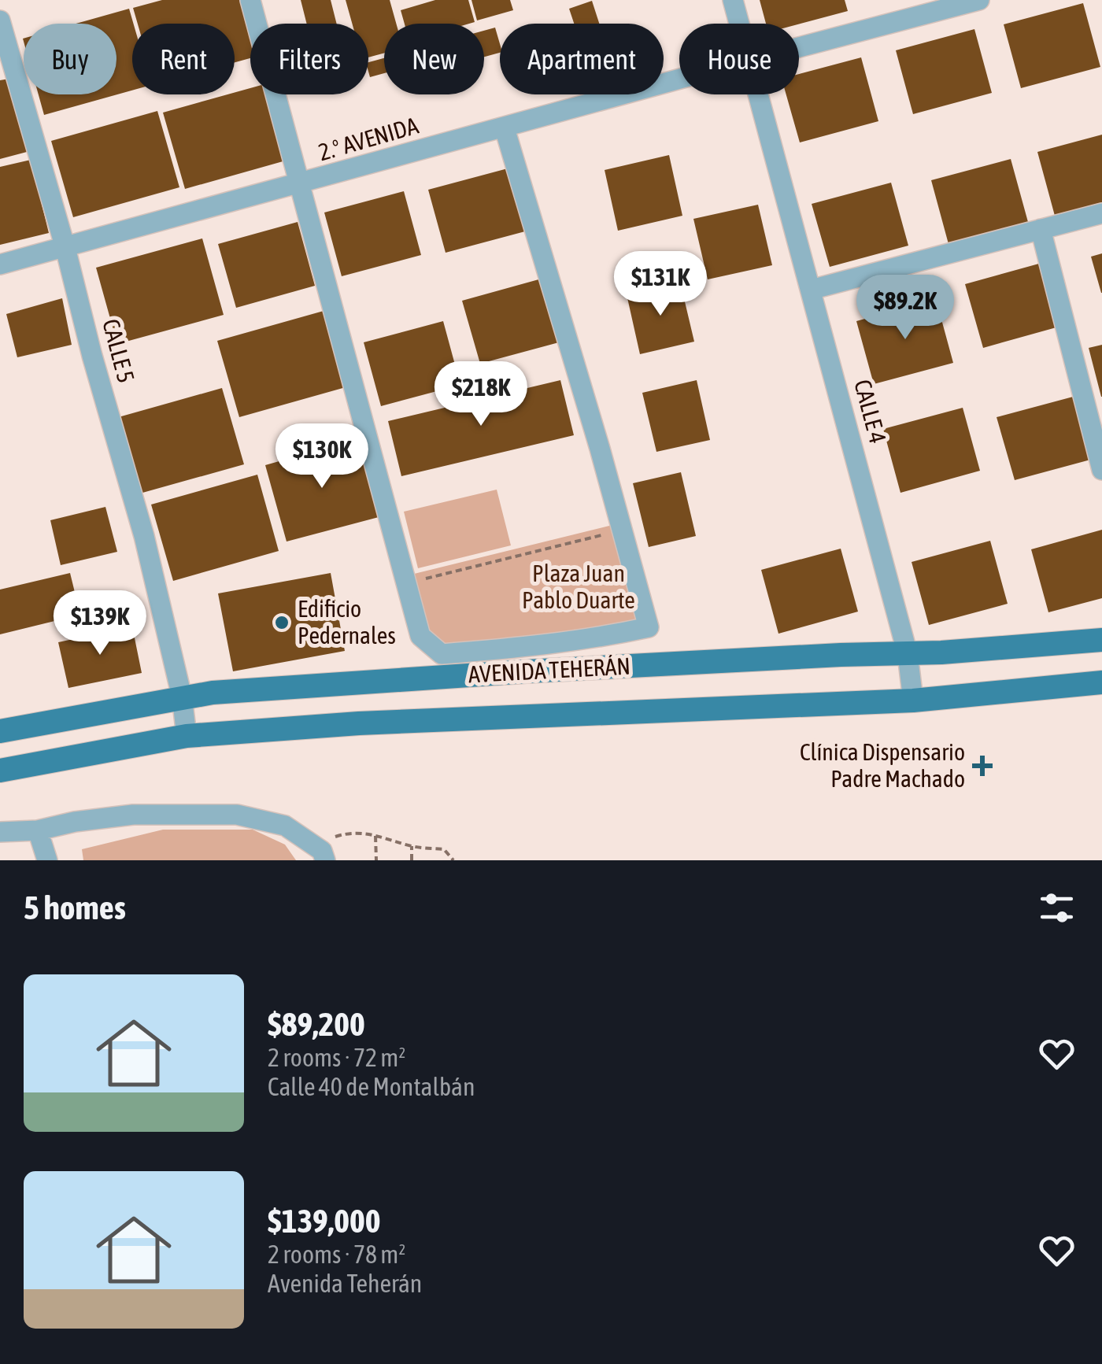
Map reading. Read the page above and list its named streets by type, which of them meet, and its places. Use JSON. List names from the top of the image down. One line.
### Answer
{"streets":{"main road":["AVENIDA TEHERÁN"],"street":["2.° AVENIDA","CALLE 5","CALLE 4"]},"crossings":[["2.° AVENIDA","CALLE 5"],["CALLE 5","AVENIDA TEHERÁN"],["CALLE 4","AVENIDA TEHERÁN"]],"parks":["Plaza Juan Pablo Duarte"],"places":{"other":["Edificio Pedernales"],"health":["Clínica Dispensario Padre Machado"]},"page":{"chip":["Buy","Rent","Filters","New","Apartment","House"],"price":["$131K","$89.2K","$218K","$130K","$139K"],"heading":"5 homes","list":[{"name":"$89,200","note":"2 rooms · 72 m² · Calle 40 de Montalbán"},{"name":"$139,000","note":"2 rooms · 78 m² · Avenida Teherán"}]}}
